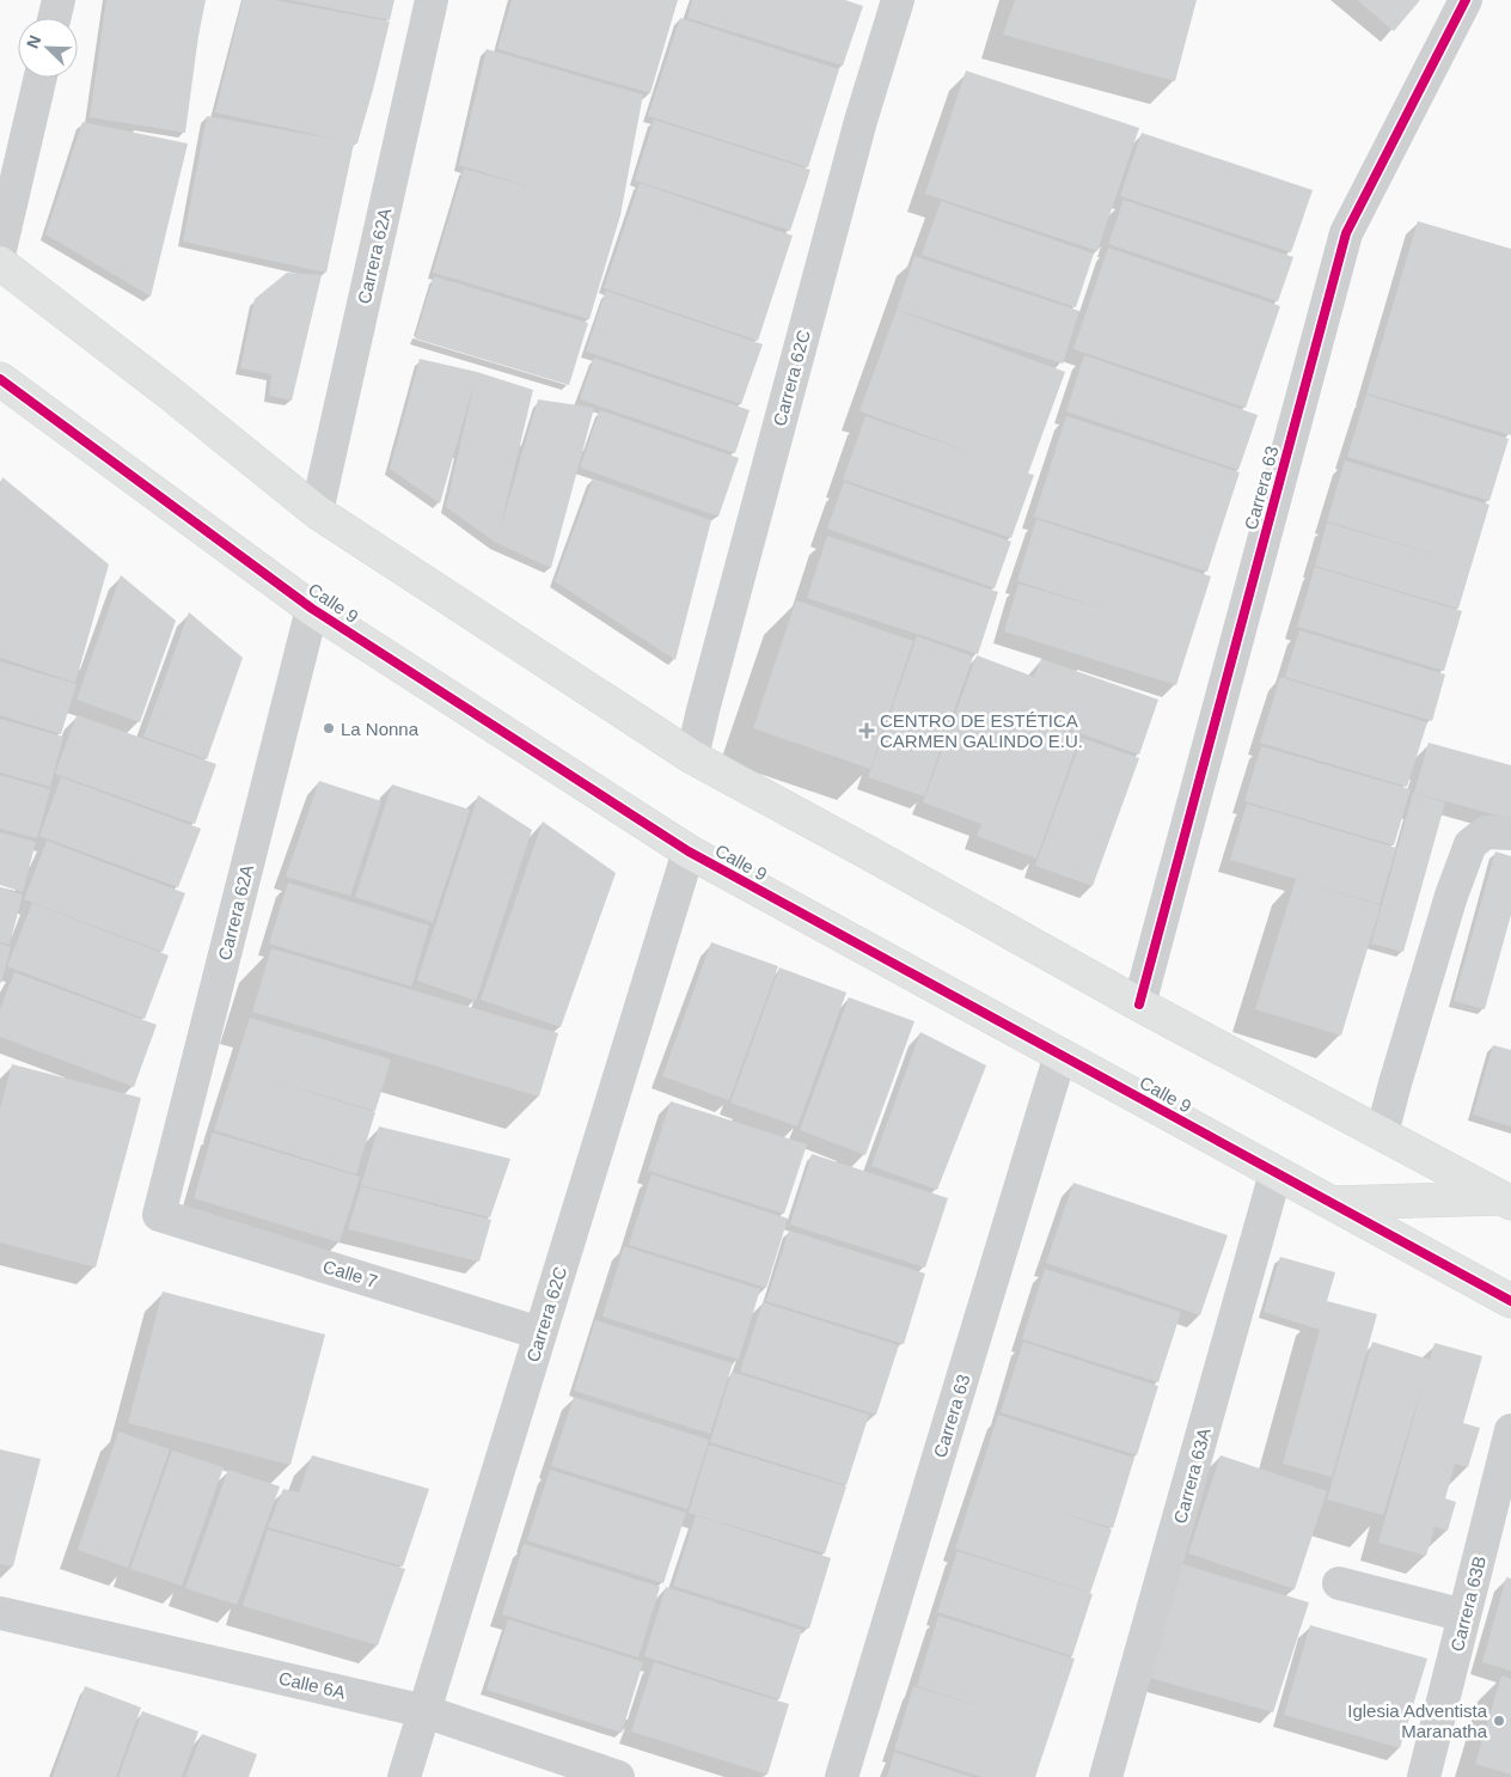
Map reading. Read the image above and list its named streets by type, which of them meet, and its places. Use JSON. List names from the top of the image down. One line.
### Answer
{"streets":{"main road":["Calle 9"],"street":["Carrera 62A","Carrera 62C","Carrera 63","Calle 7","Carrera 63A","Carrera 63B","Calle 6A"]},"crossings":[["Carrera 62A","Calle 9"],["Carrera 62A","Calle 7"],["Carrera 62C","Calle 9"],["Carrera 62C","Calle 7"],["Carrera 62C","Calle 6A"],["Carrera 63","Calle 9"],["Calle 9","Carrera 63A"]],"places":{"other":["La Nonna","Iglesia Adventista Maranatha"],"health":["CENTRO DE ESTÉTICA CARMEN GALINDO E.U."]},"north":"top left"}
